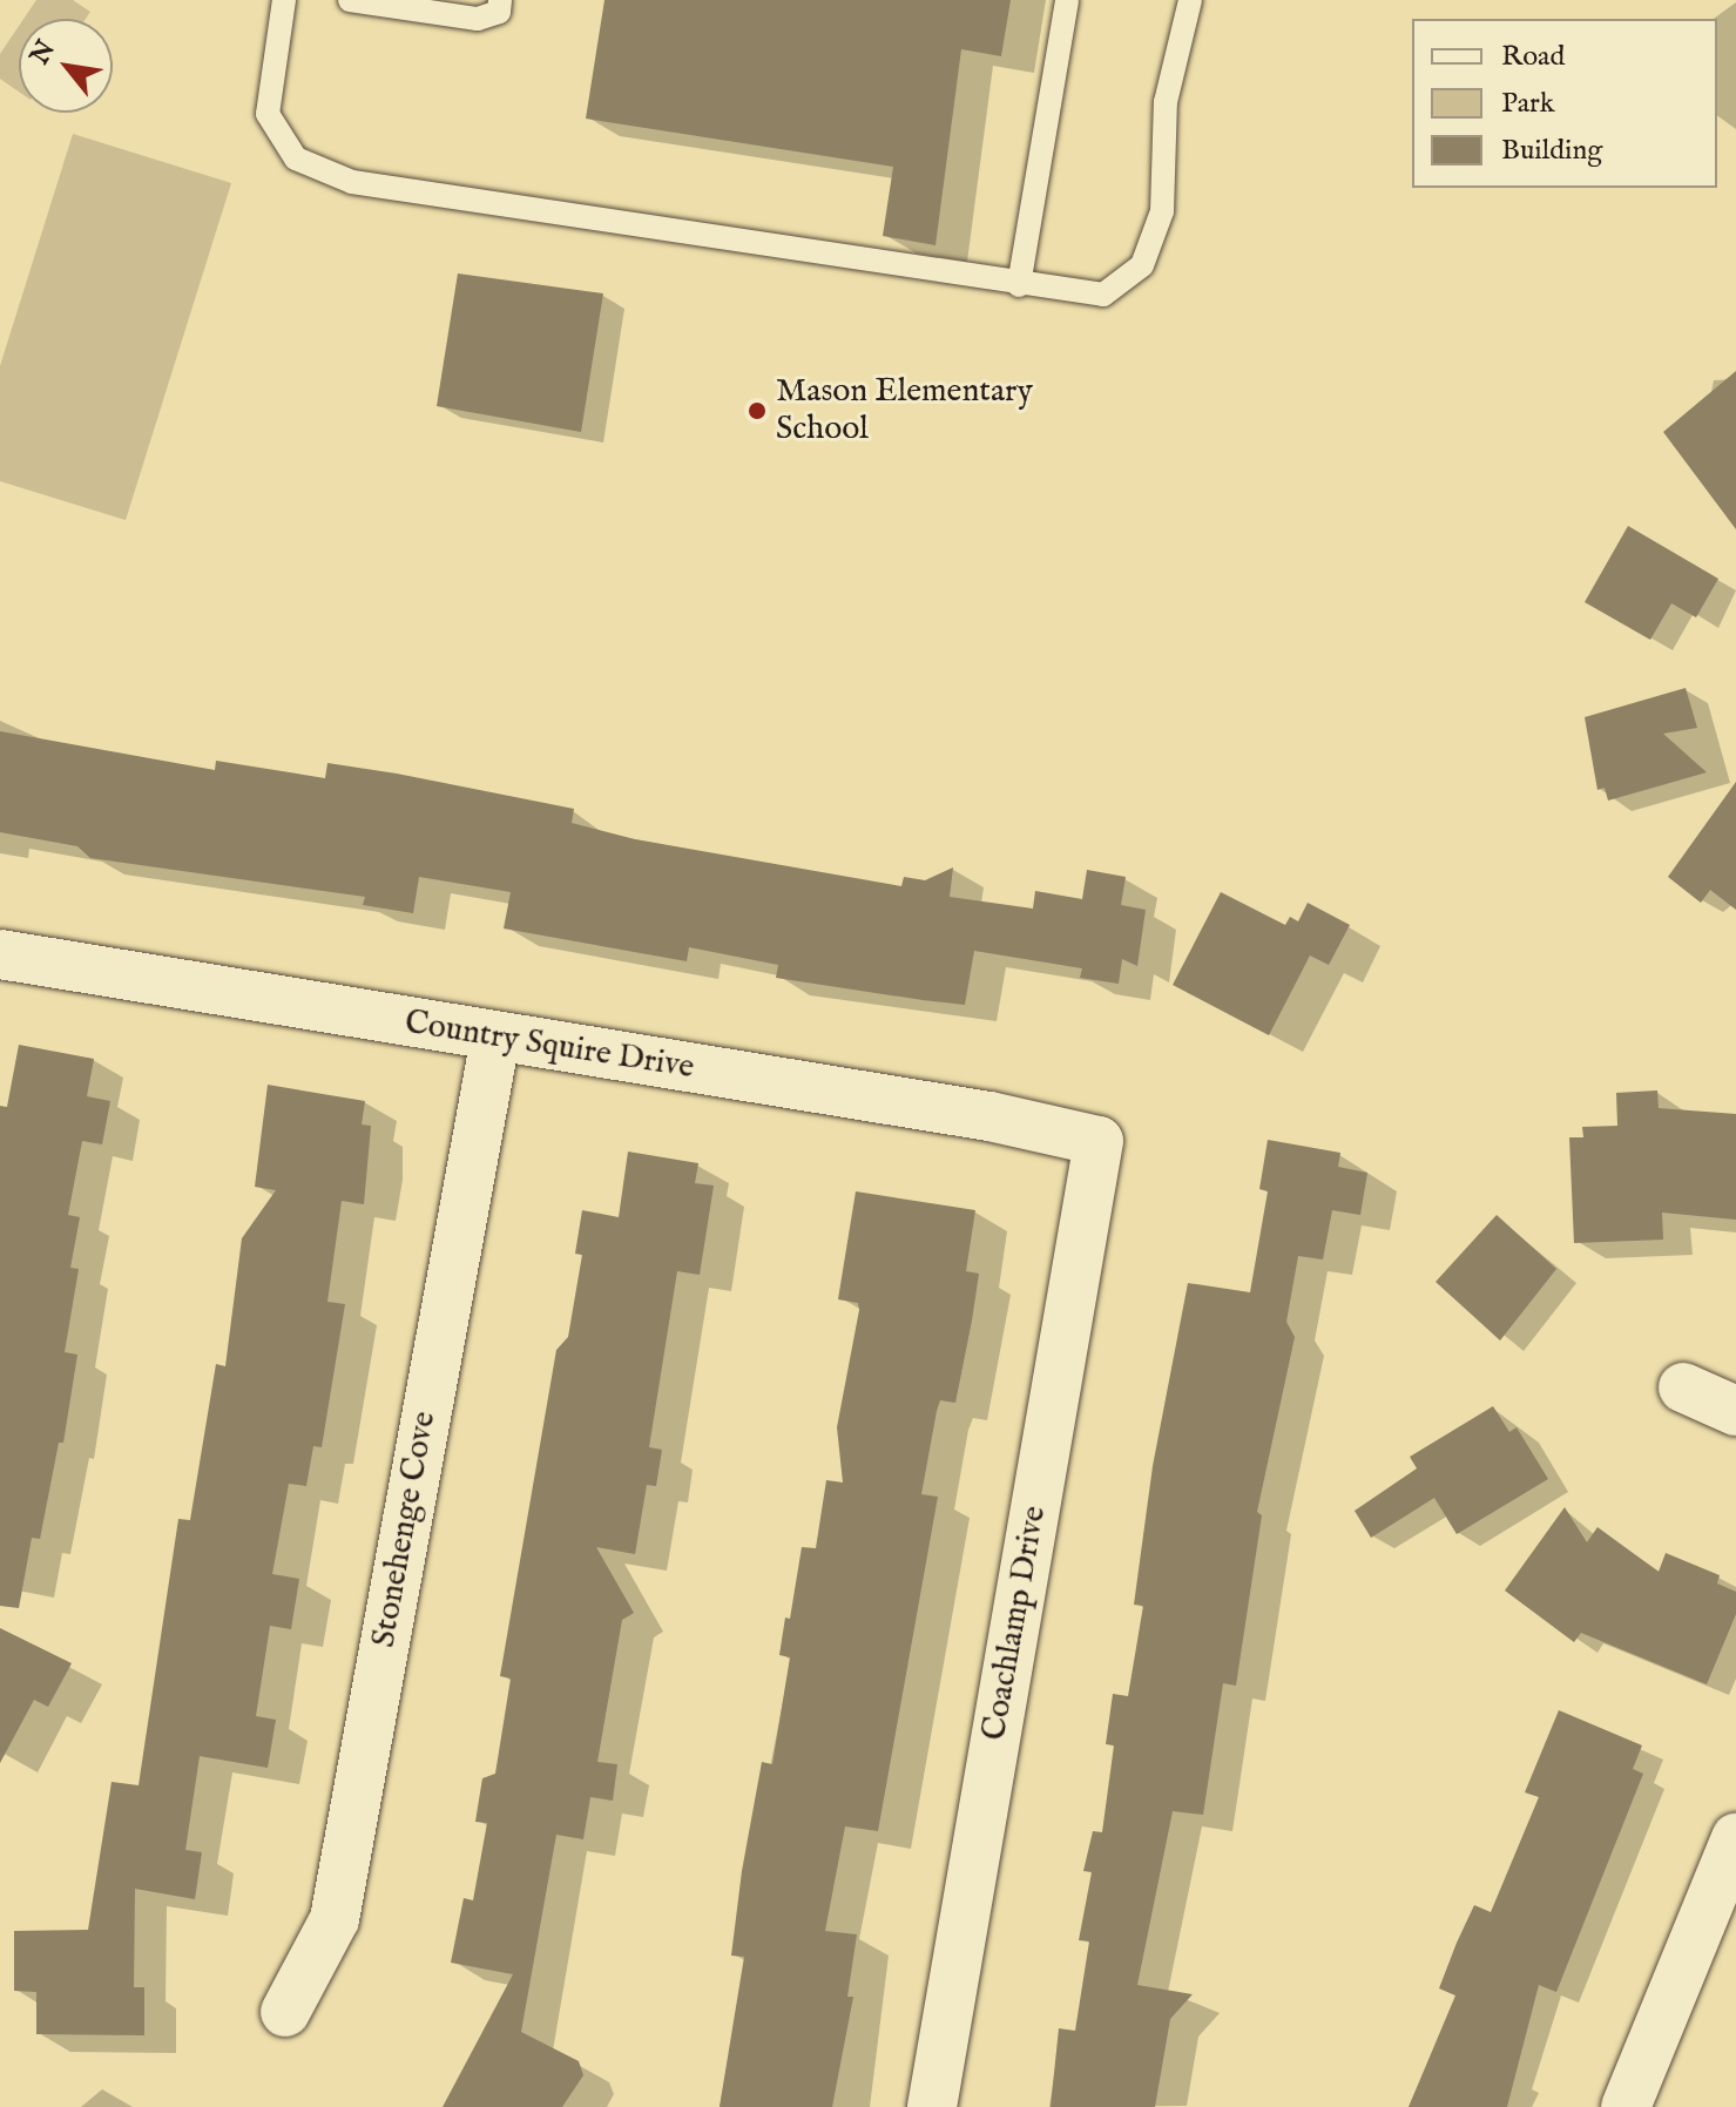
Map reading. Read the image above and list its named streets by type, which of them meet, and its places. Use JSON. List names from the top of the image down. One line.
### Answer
{"streets":{"street":["Country Squire Drive","Stonehenge Cove","Coachlamp Drive"]},"crossings":[["Country Squire Drive","Stonehenge Cove"],["Country Squire Drive","Coachlamp Drive"]],"places":["Mason Elementary School"],"legend":["Road","Park","Building"],"north":"top left"}
